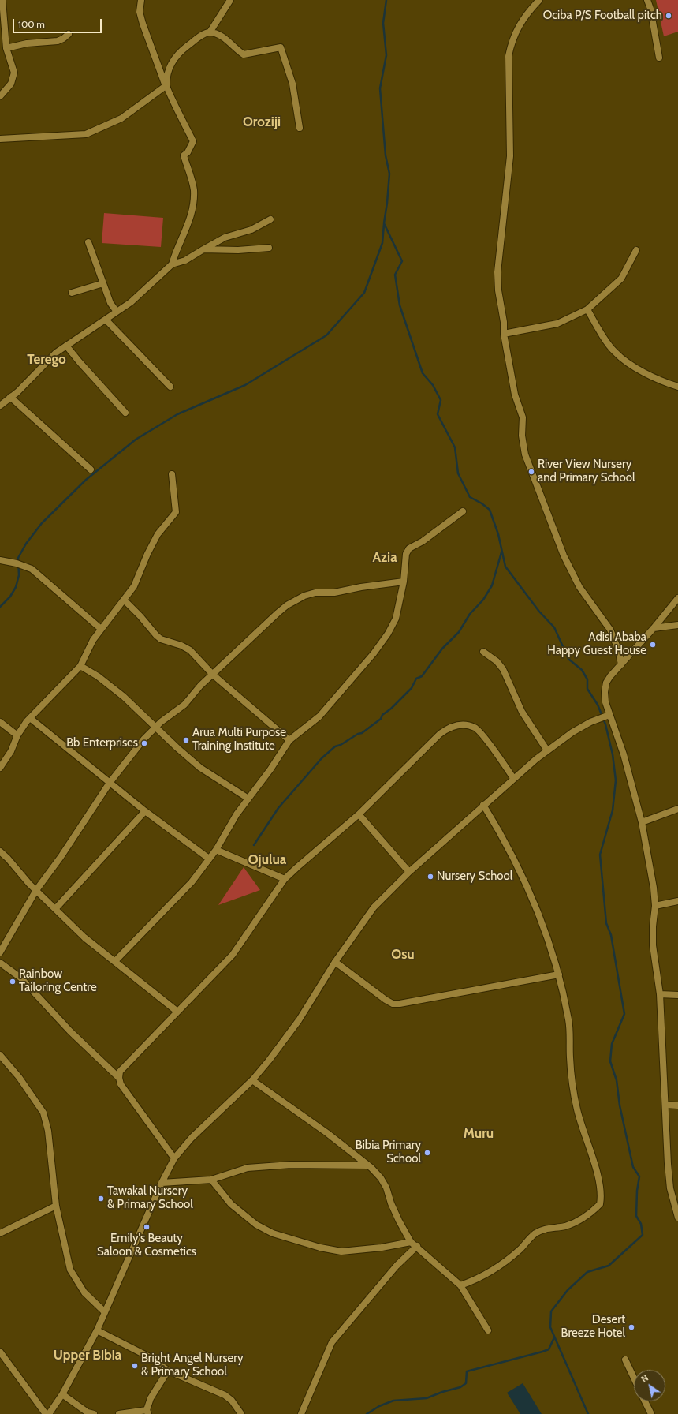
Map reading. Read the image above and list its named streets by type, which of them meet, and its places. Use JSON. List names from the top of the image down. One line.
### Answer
{"districts":["Oroziji","Terego","Azia","Ojulua","Osu","Muru","Upper Bibia"],"places":["Ociba P/S Football pitch","River View Nursery and Primary School","Adisi Ababa Happy Guest House","Arua Multi Purpose Training Institute","Bb Enterprises","Nursery School","Rainbow Tailoring Centre","Bibia Primary School","Tawakal Nursery & Primary School","Emily's Beauty Saloon & Cosmetics","Desert Breeze Hotel","Bright Angel Nursery & Primary School"],"scale_bar":"100 m","north":"top left"}
